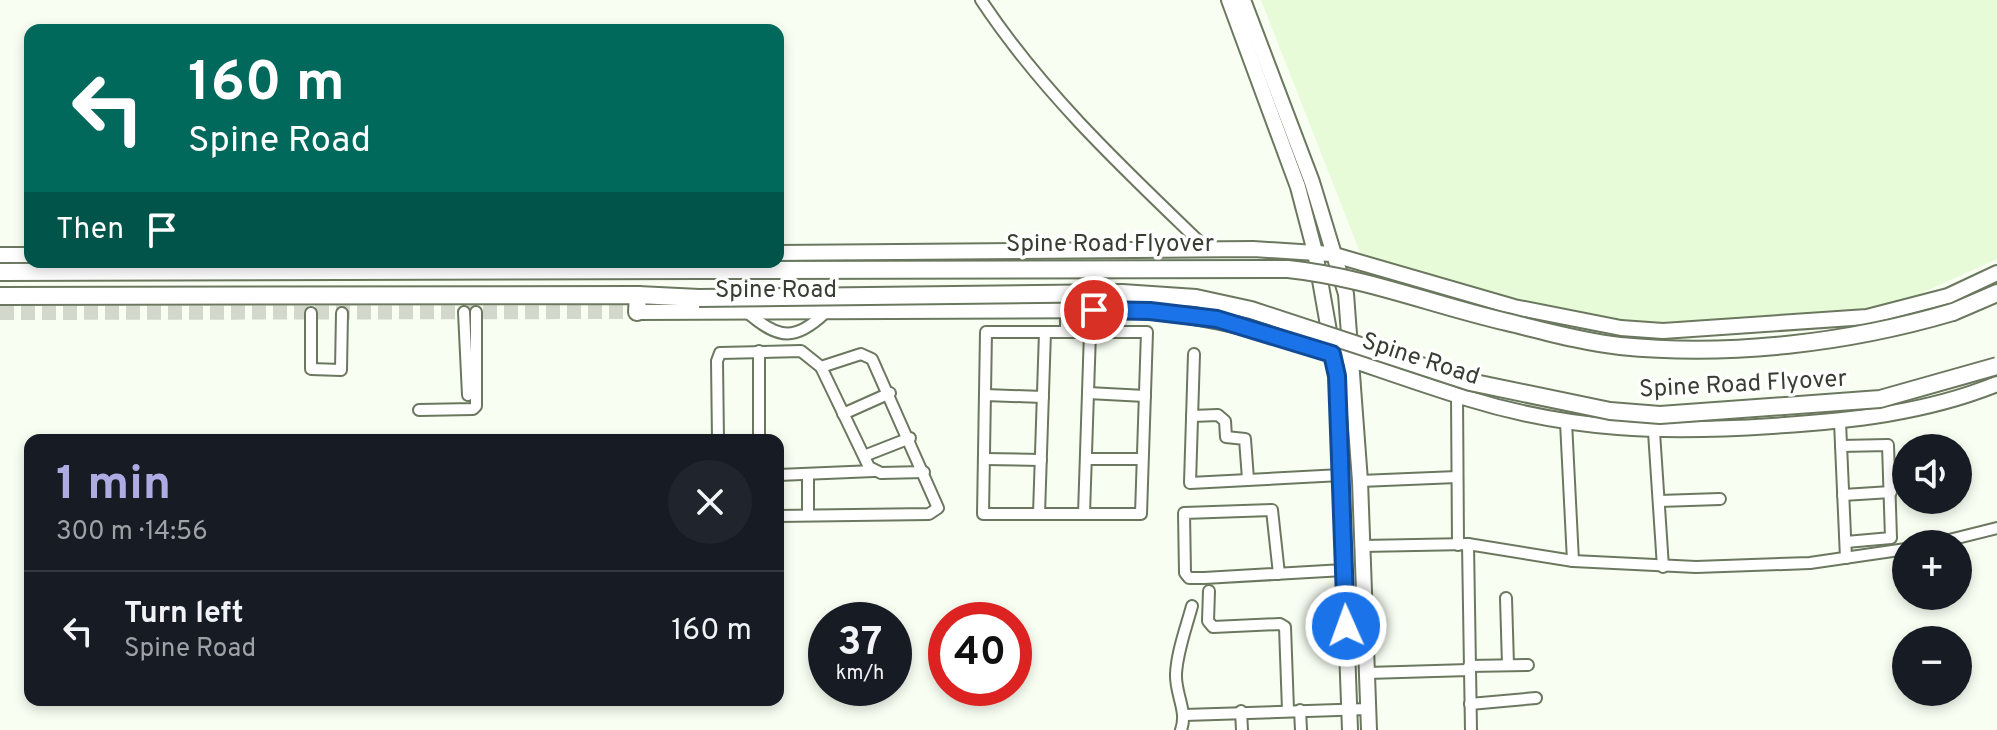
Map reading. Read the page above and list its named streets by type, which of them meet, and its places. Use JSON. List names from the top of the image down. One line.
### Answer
{"streets":{"main road":["Spine Road Flyover","Spine Road"]},"crossings":[["Spine Road Flyover","Spine Road"]],"page":{"turn":["160 m","Spine Road"],"then":"Then","map_buttons":["+","−"],"heading":["1 min","300 m · 14:56"],"list":[{"name":"Turn left","note":"Spine Road","value":"160 m"}],"speed":"37 km/h","limit":"40"}}
